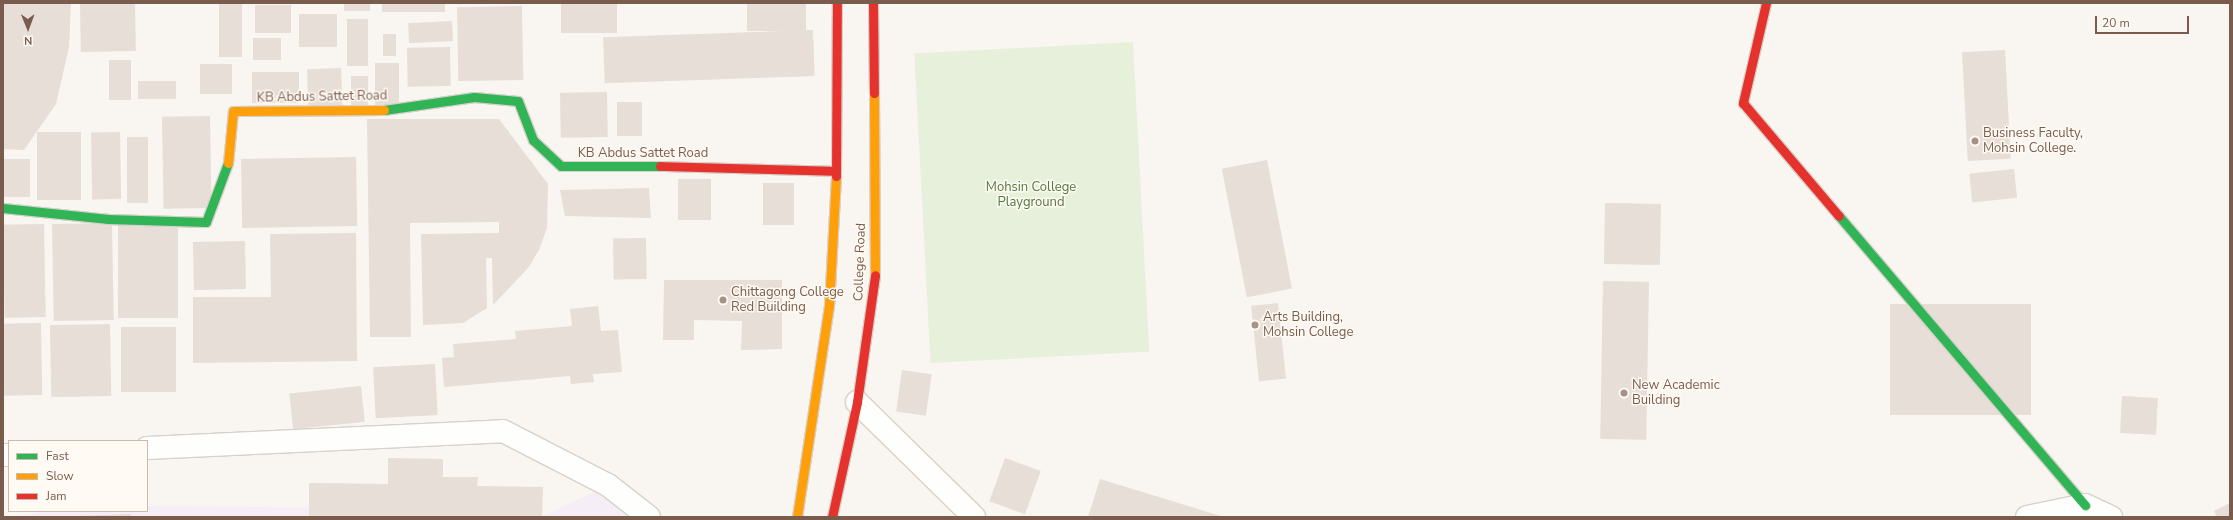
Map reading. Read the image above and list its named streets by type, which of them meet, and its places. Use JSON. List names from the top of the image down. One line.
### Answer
{"streets":{"street":["KB Abdus Sattet Road","College Road"]},"parks":["Mohsin College Playground"],"places":["Business Faculty, Mohsin College.","Chittagong College Red Building","Arts Building, Mohsin College","New Academic Building"],"legend":["Fast","Slow","Jam"],"scale_bar":"20 m","north":"bottom"}
